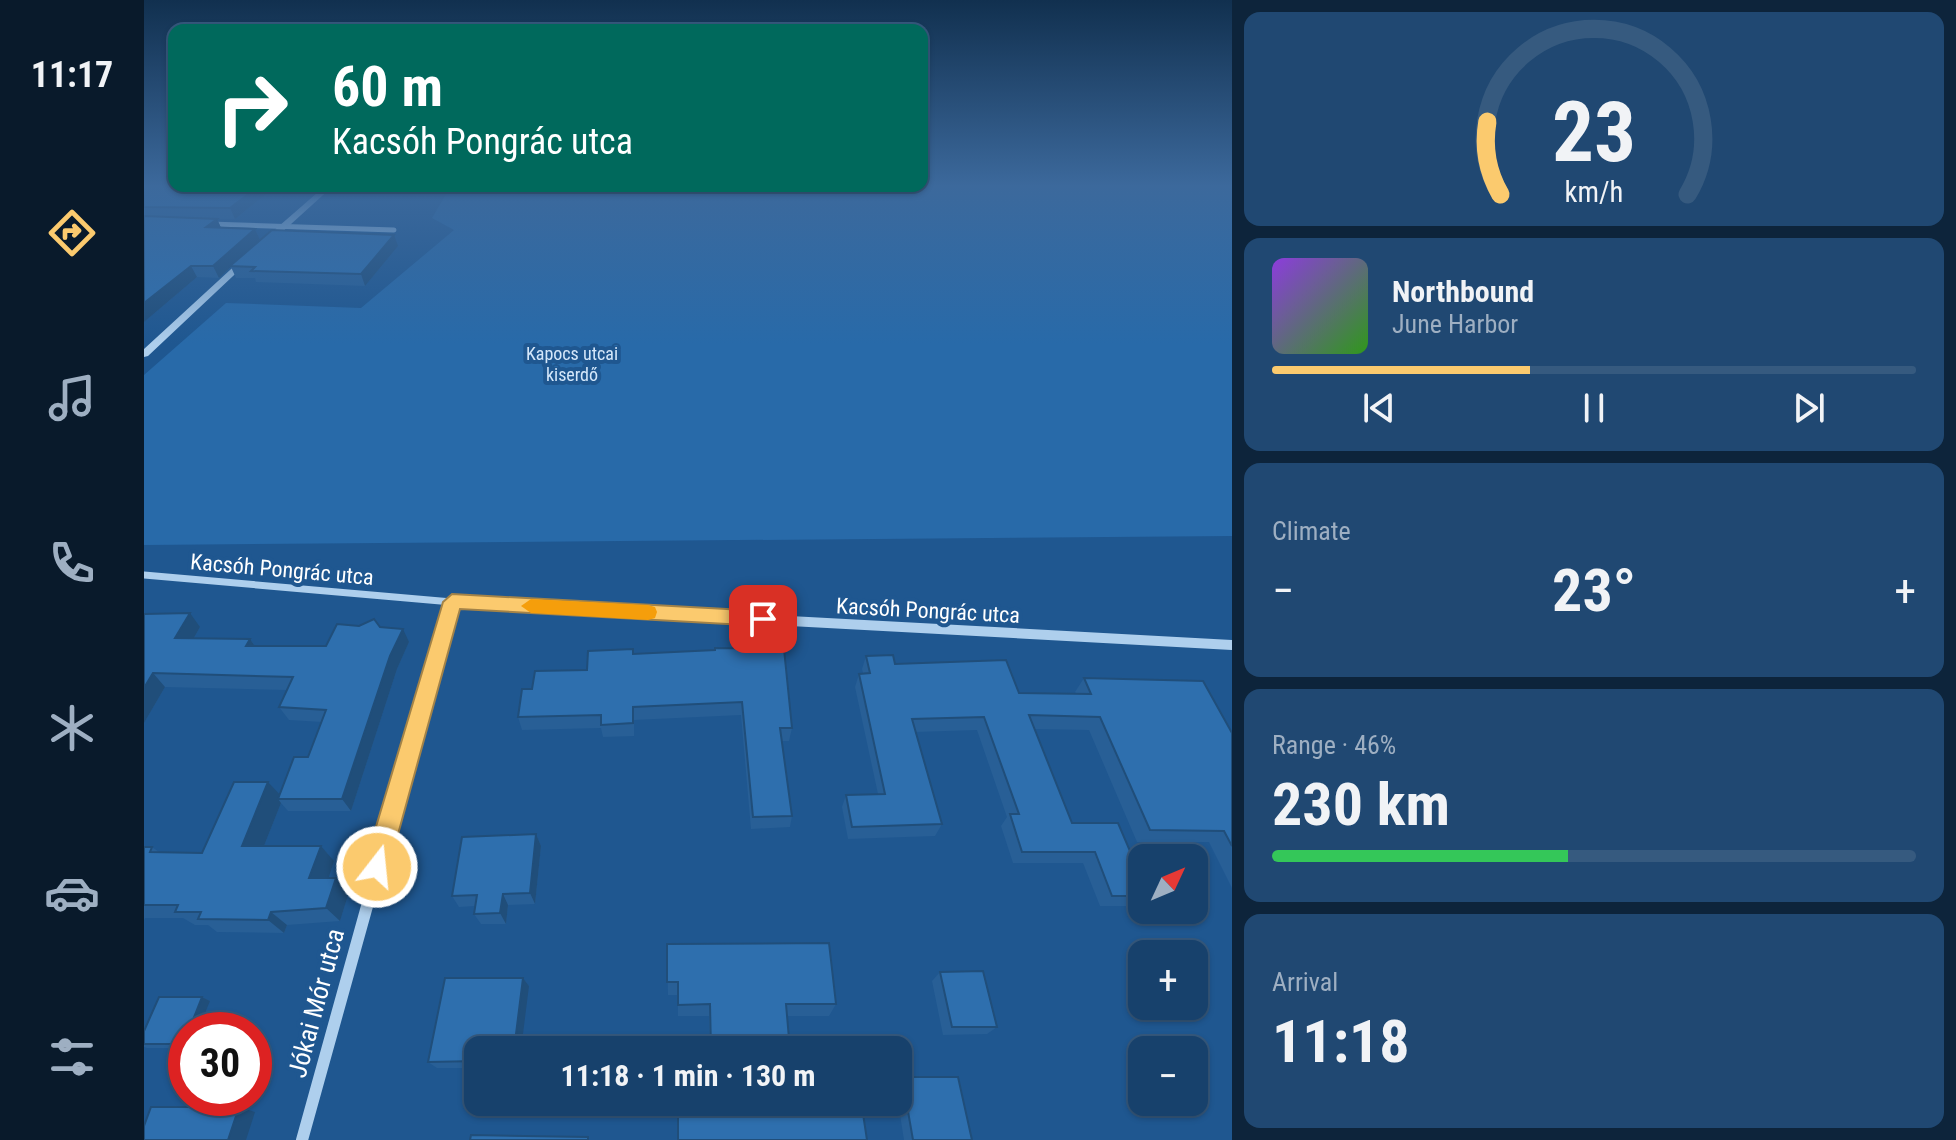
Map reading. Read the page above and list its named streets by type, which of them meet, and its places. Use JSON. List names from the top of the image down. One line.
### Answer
{"streets":{"street":["Kacsóh Pongrác utca","Jókai Mór utca"]},"crossings":[["Kacsóh Pongrác utca","Jókai Mór utca"]],"parks":["Kapocs utcai kiserdő"],"north":"top right","page":{"tabs":"11:17","turn":["60 m","Kacsóh Pongrác utca"],"song":["Northbound","June Harbor"],"tile":["Climate",["Range · 46%","230 km"],["Arrival","11:18"]],"heat":["−","23°","+"],"map_buttons":["+","−"],"limit":"30","trip":"11:18 · 1 min · 130 m","gauge":["23","km/h"]}}
